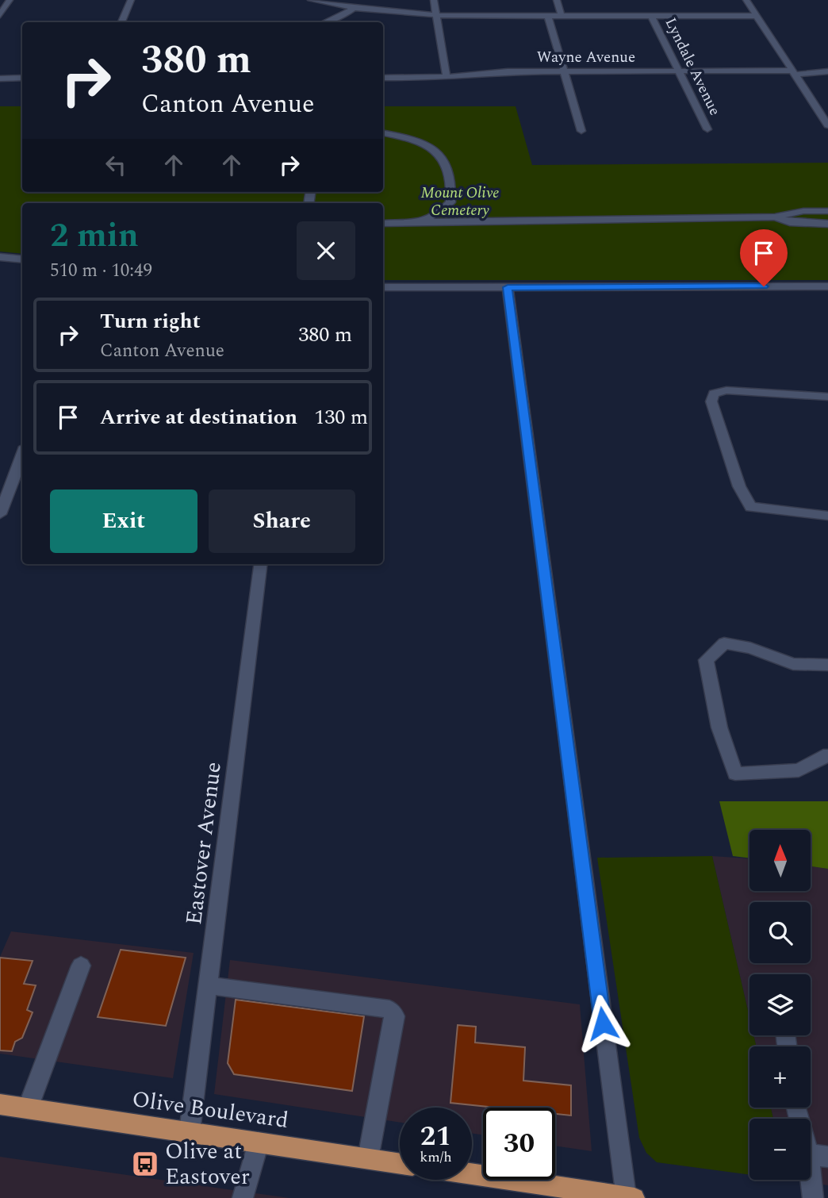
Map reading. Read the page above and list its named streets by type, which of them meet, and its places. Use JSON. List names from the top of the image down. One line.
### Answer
{"streets":{"main road":["Olive Boulevard"],"street":["Wayne Avenue","Lyndale Avenue","Eastover Avenue"]},"crossings":[["Wayne Avenue","Lyndale Avenue"],["Eastover Avenue","Olive Boulevard"]],"parks":["Mount Olive Cemetery"],"places":{"bus stop":["Olive at Eastover"]},"north":"top","page":{"turn":["380 m","Canton Avenue"],"heading":["2 min","510 m · 10:49"],"list":[{"name":"Turn right","note":"Canton Avenue","value":"380 m"},{"name":"Arrive at destination","value":"130 m"}],"buttons":["Exit","Share"],"map_buttons":["+","−"],"speed":"21 km/h","limit":"30"}}
